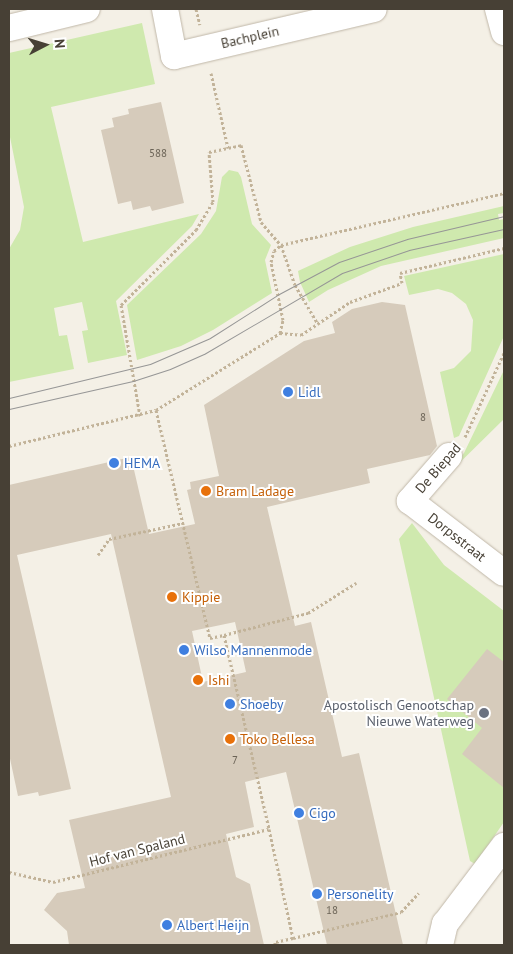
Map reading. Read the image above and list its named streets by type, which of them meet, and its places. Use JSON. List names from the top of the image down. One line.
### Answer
{"streets":{"street":["Bachplein","De Biepad","Dorpsstraat"],"path":["Hof van Spaland"]},"crossings":[["De Biepad","Dorpsstraat"]],"places":["Lidl","HEMA","Bram Ladage","Kippie","Wilso Mannenmode","Ishi","Shoeby","Apostolisch Genootschap Nieuwe Waterweg","Toko Bellesa","Cigo","Personelity","Albert Heijn"],"house_numbers":["588","8","7","18"],"north":"right"}
